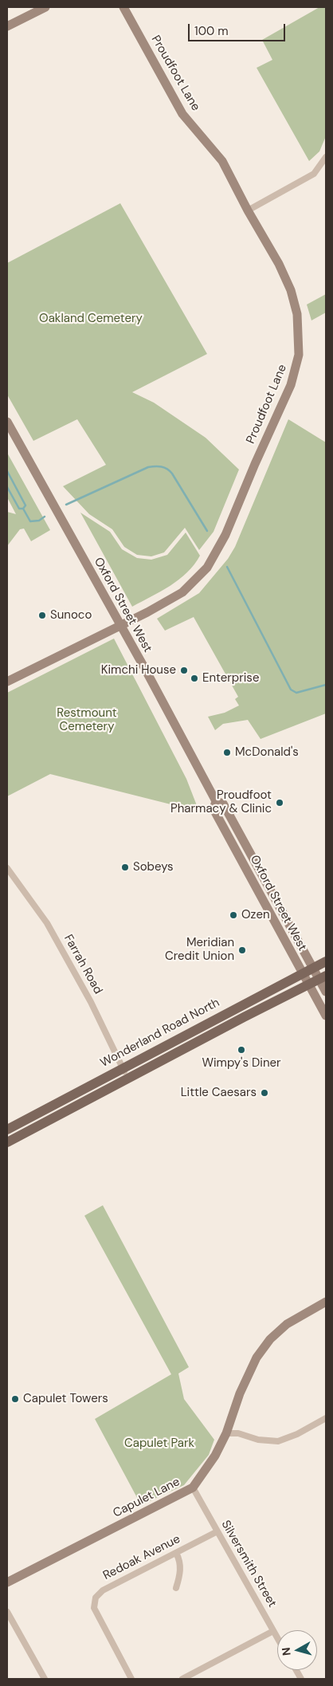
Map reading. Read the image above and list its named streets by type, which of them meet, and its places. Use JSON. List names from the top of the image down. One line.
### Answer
{"streets":{"main road":["Wonderland Road North"],"street":["Proudfoot Lane","Oxford Street West","Farrah Road","Capulet Lane","Redoak Avenue","Silversmith Street"]},"crossings":[["Proudfoot Lane","Oxford Street West"],["Oxford Street West","Wonderland Road North"],["Farrah Road","Wonderland Road North"],["Capulet Lane","Silversmith Street"],["Redoak Avenue","Silversmith Street"]],"parks":["Oakland Cemetery","Restmount Cemetery","Capulet Park"],"places":["Sunoco","Kimchi House","Enterprise","McDonald's","Proudfoot Pharmacy & Clinic","Sobeys","Ozen","Meridian Credit Union","Wimpy's Diner","Little Caesars","Capulet Towers"],"scale_bar":"100 m","north":"left"}
